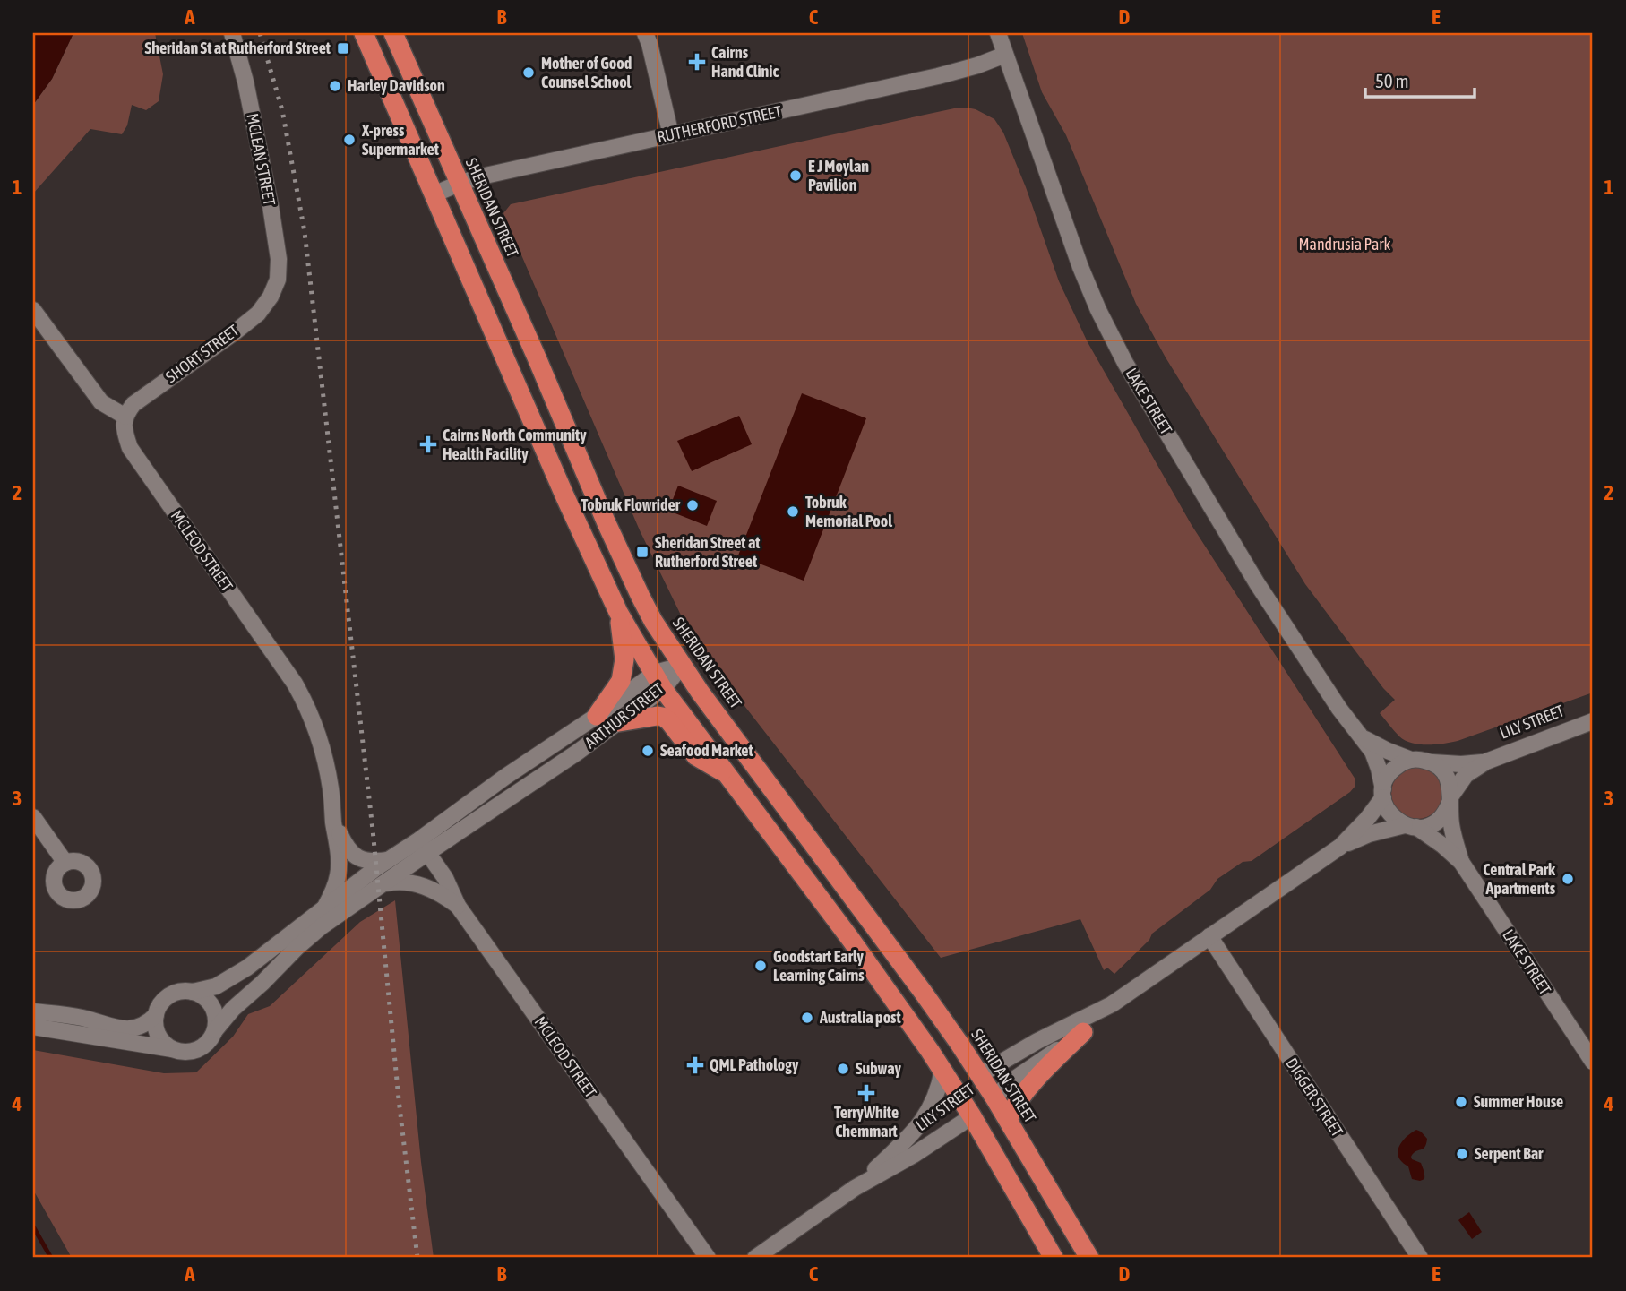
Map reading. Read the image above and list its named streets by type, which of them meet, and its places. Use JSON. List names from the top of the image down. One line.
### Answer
{"streets":{"highway":["SHERIDAN STREET","LILY STREET"],"street":["RUTHERFORD STREET","MCLEAN STREET","SHORT STREET","LAKE STREET","MCLEOD STREET","ARTHUR STREET","DIGGER STREET"]},"crossings":[["RUTHERFORD STREET","SHERIDAN STREET"],["RUTHERFORD STREET","LAKE STREET"],["MCLEAN STREET","SHORT STREET"],["SHERIDAN STREET","ARTHUR STREET"],["SHERIDAN STREET","LILY STREET"],["SHORT STREET","MCLEOD STREET"],["LAKE STREET","LILY STREET"],["MCLEOD STREET","ARTHUR STREET"],["LILY STREET","DIGGER STREET"]],"parks":["Mandrusia Park"],"places":{"transit":["Sheridan St at Rutherford Street","Sheridan Street at Rutherford Street"],"health":["Cairns Hand Clinic","Cairns North Community Health Facility","QML Pathology","TerryWhite Chemmart"],"other":["Mother of Good Counsel School","Harley Davidson","X-press Supermarket","E J Moylan Pavilion","Tobruk Flowrider","Tobruk Memorial Pool","Seafood Market","Central Park Apartments","Goodstart Early Learning Cairns","Australia post","Subway","Summer House","Serpent Bar"]},"scale_bar":"50 m","grid":{"columns":["A","B","C","D","E"],"rows":["1","2","3","4"]}}
